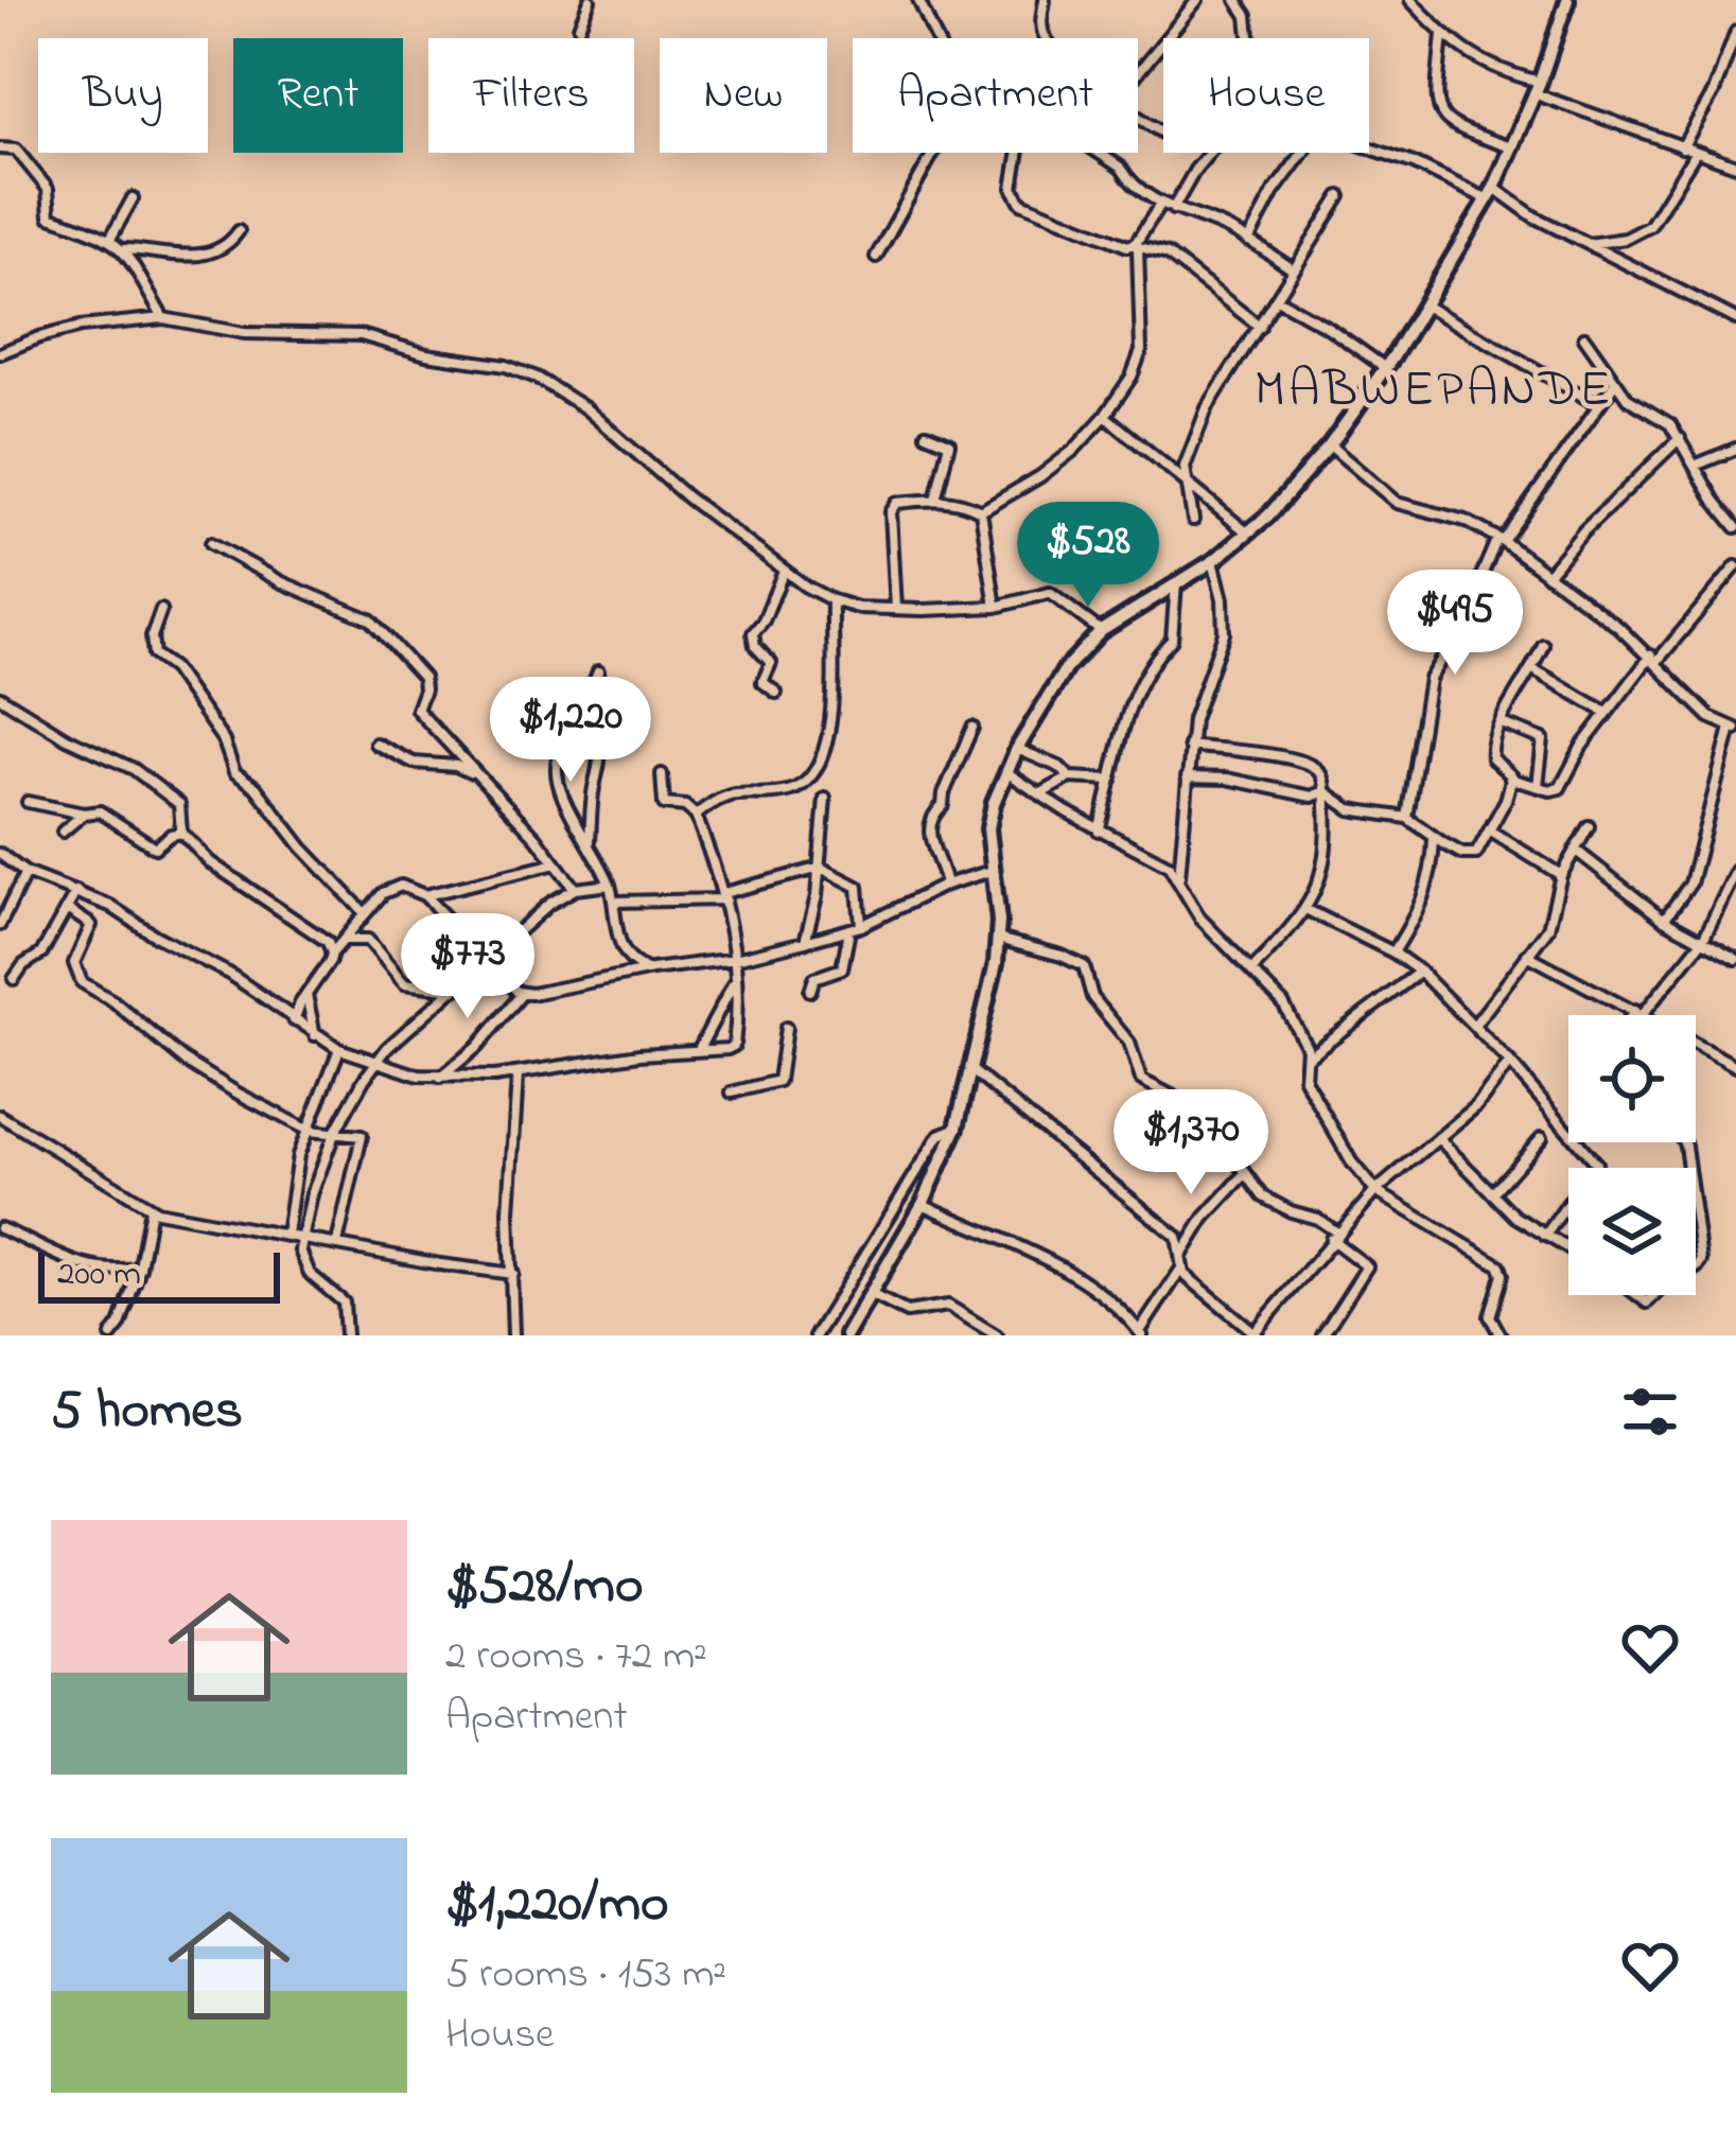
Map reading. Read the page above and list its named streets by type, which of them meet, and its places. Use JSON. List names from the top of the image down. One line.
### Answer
{"districts":["MABWEPANDE"],"scale_bar":"200 m","page":{"chip":["Buy","Rent","Filters","New","Apartment","House"],"price":["$528","$495","$1,220","$773","$1,370"],"scale":"200 m","heading":"5 homes","list":[{"name":"$528/mo","note":"2 rooms · 72 m² · Apartment"},{"name":"$1,220/mo","note":"5 rooms · 153 m² · House"}]}}
